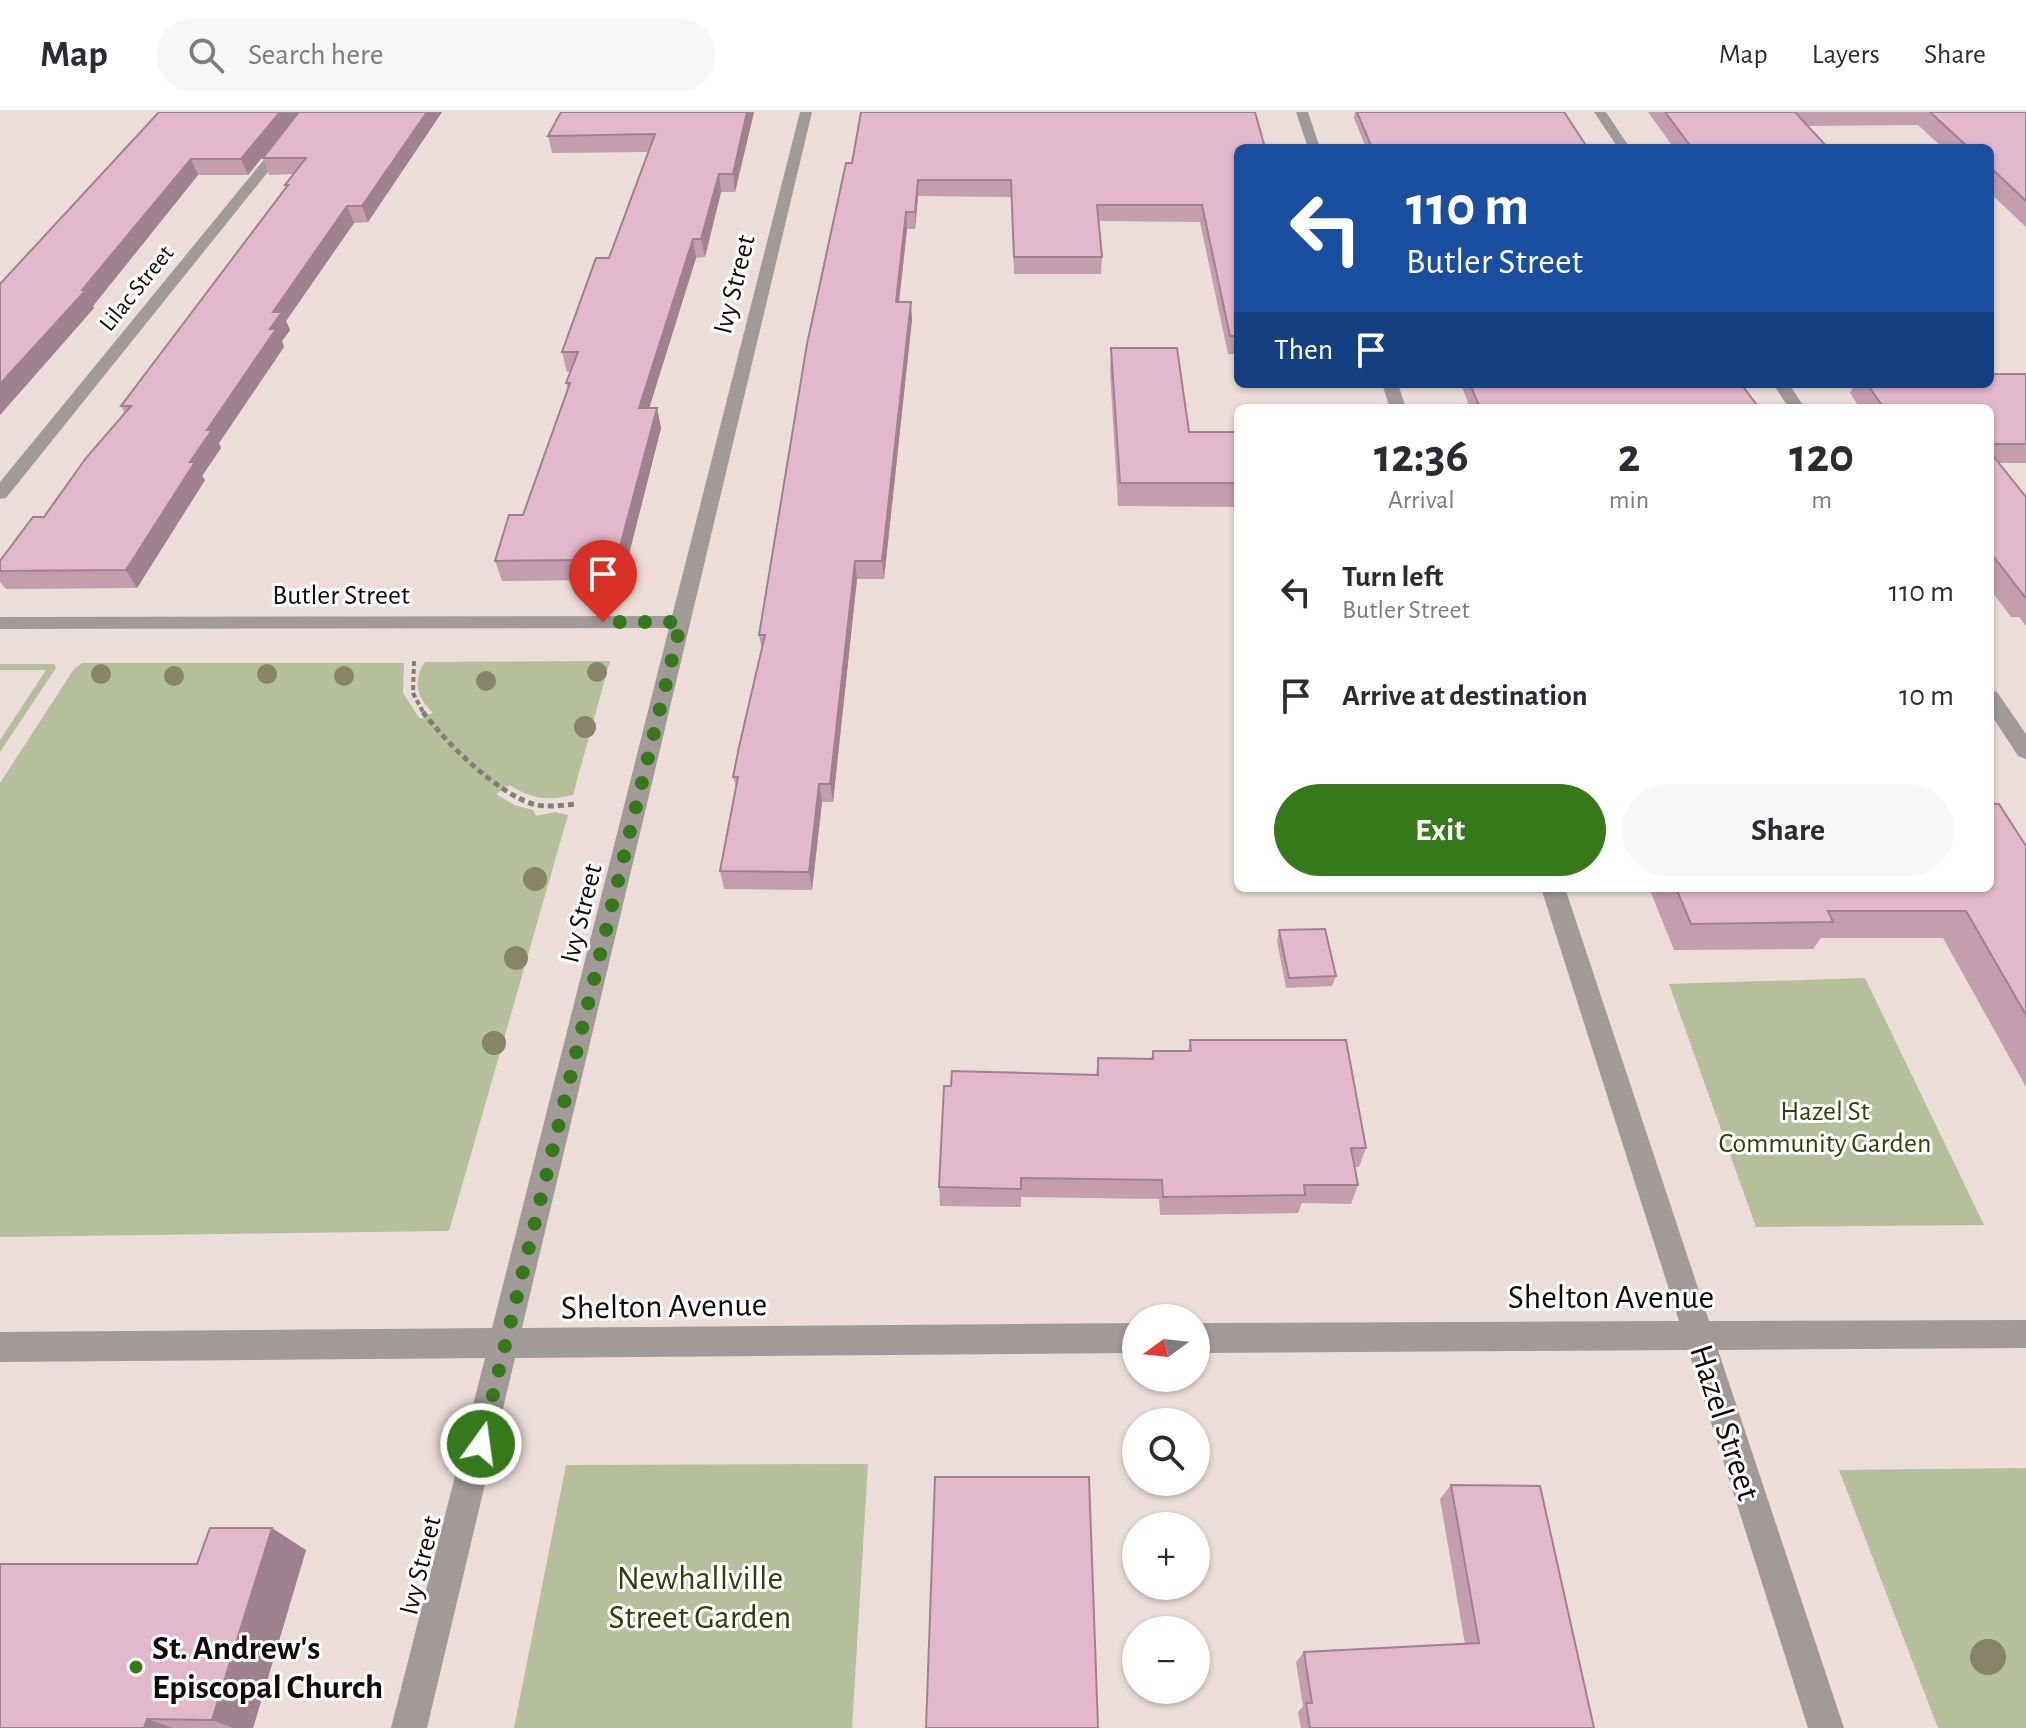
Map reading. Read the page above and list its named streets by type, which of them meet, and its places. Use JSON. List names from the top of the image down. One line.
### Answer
{"streets":{"street":["Ivy Street","Lilac Street","Butler Street","Shelton Avenue","Hazel Street"]},"crossings":[["Ivy Street","Butler Street"],["Ivy Street","Shelton Avenue"],["Shelton Avenue","Hazel Street"]],"parks":["Hazel St Community Garden","Newhallville Street Garden"],"places":["St. Andrew's Episcopal Church"],"north":"left","page":{"header":"Map","search":"Search here","nav":["Map","Layers","Share"],"turn":["110 m","Butler Street"],"then":"Then","eta":["12:36","Arrival","2","min","120","m"],"list":[{"name":"Turn left","note":"Butler Street","value":"110 m"},{"name":"Arrive at destination","value":"10 m"}],"buttons":["Exit","Share"],"map_buttons":["+","−"]}}
